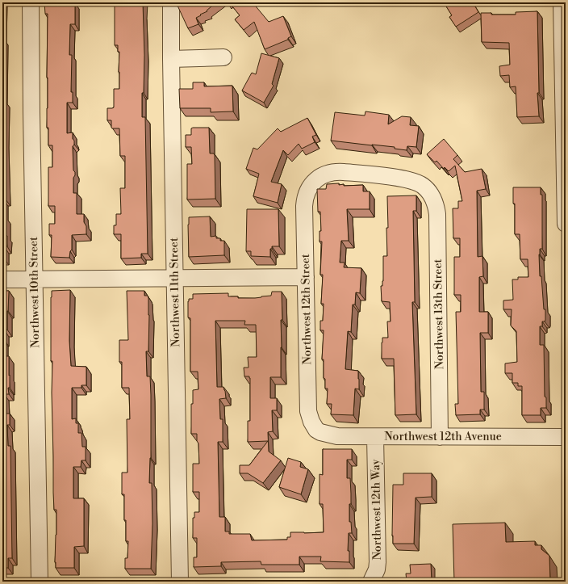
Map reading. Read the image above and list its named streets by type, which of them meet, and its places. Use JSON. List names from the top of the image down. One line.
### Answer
{"streets":{"street":["Northwest 10th Street","Northwest 11th Street","Northwest 12th Street","Northwest 13th Street","Northwest 12th Avenue","Northwest 12th Way"]},"crossings":[["Northwest 12th Street","Northwest 13th Street"],["Northwest 12th Street","Northwest 12th Avenue"],["Northwest 13th Street","Northwest 12th Avenue"],["Northwest 12th Avenue","Northwest 12th Way"]]}
